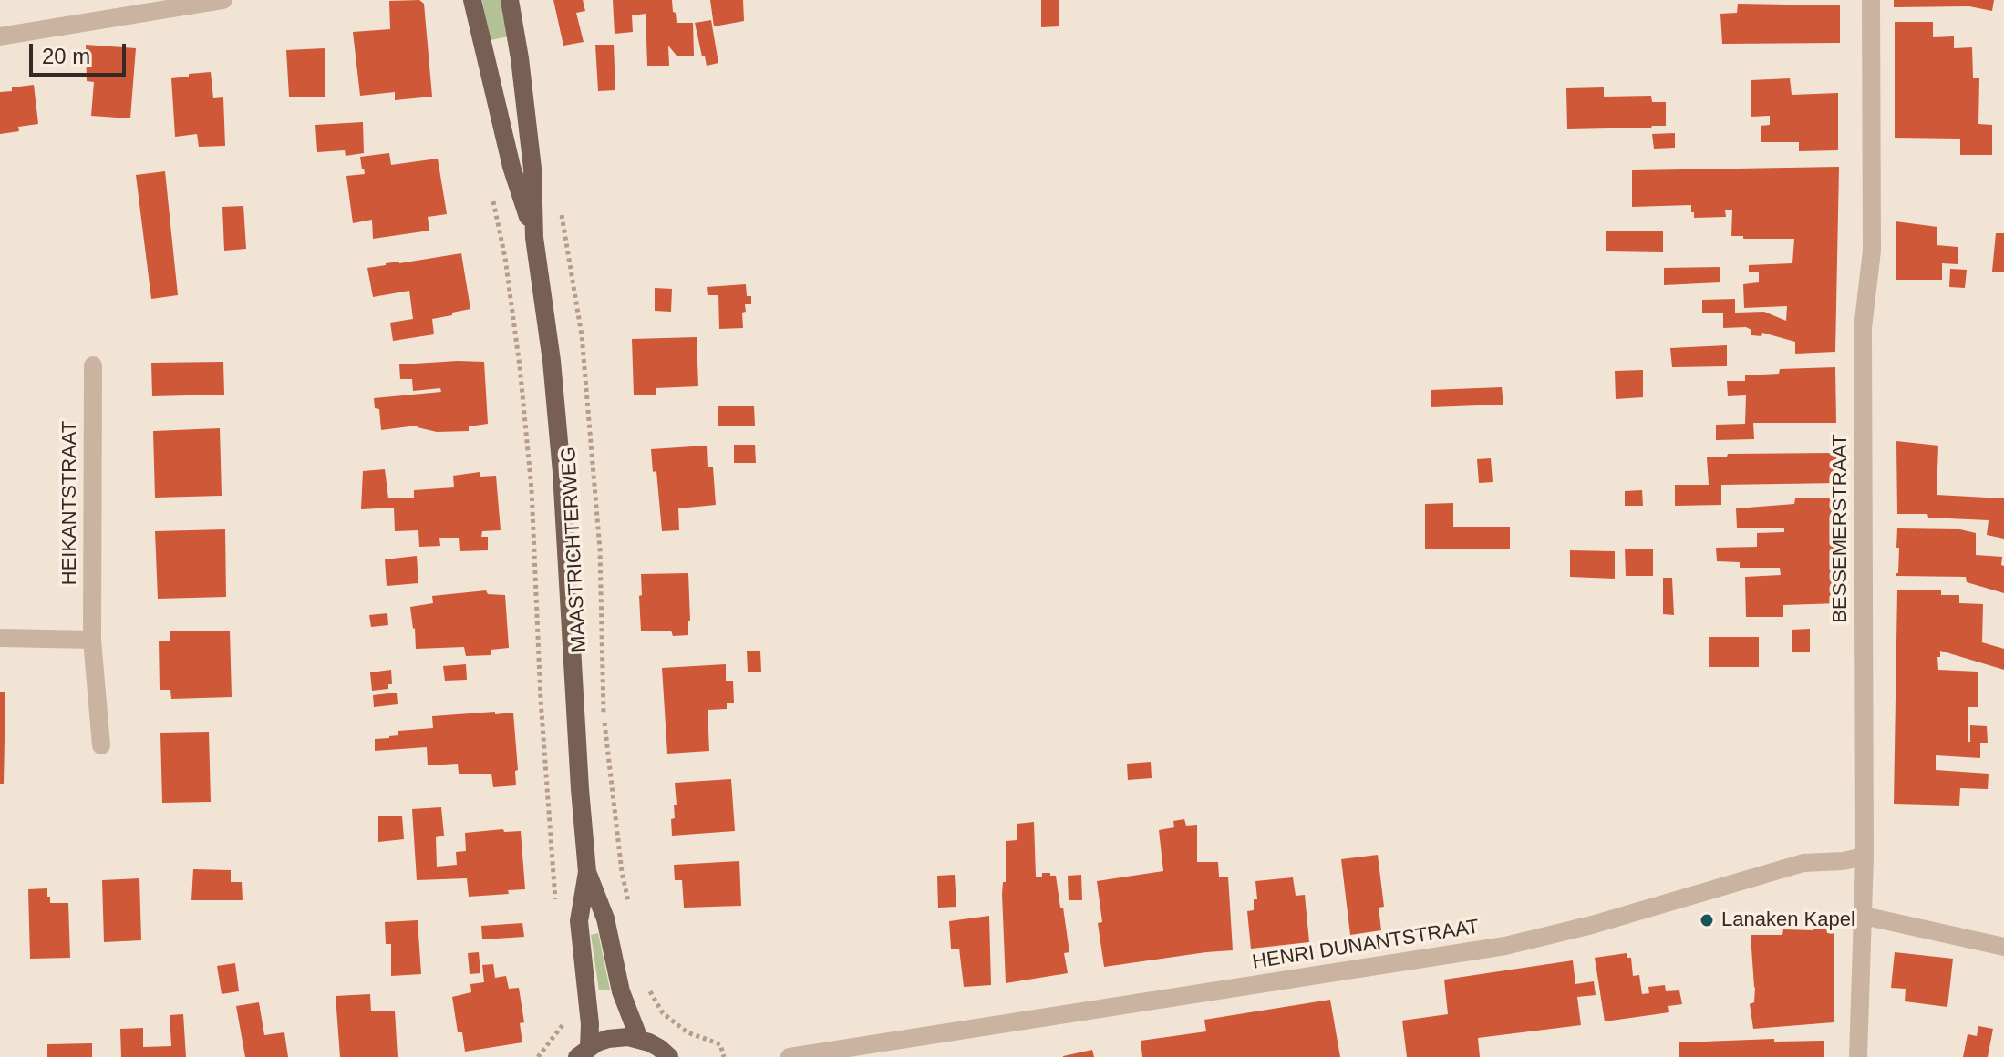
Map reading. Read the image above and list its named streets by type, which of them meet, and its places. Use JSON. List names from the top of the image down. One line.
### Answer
{"streets":{"main road":["MAASTRICHTERWEG"],"street":["HEIKANTSTRAAT","BESSEMERSTRAAT","HENRI DUNANTSTRAAT"]},"crossings":[["BESSEMERSTRAAT","HENRI DUNANTSTRAAT"]],"places":["Lanaken Kapel"],"scale_bar":"20 m"}
